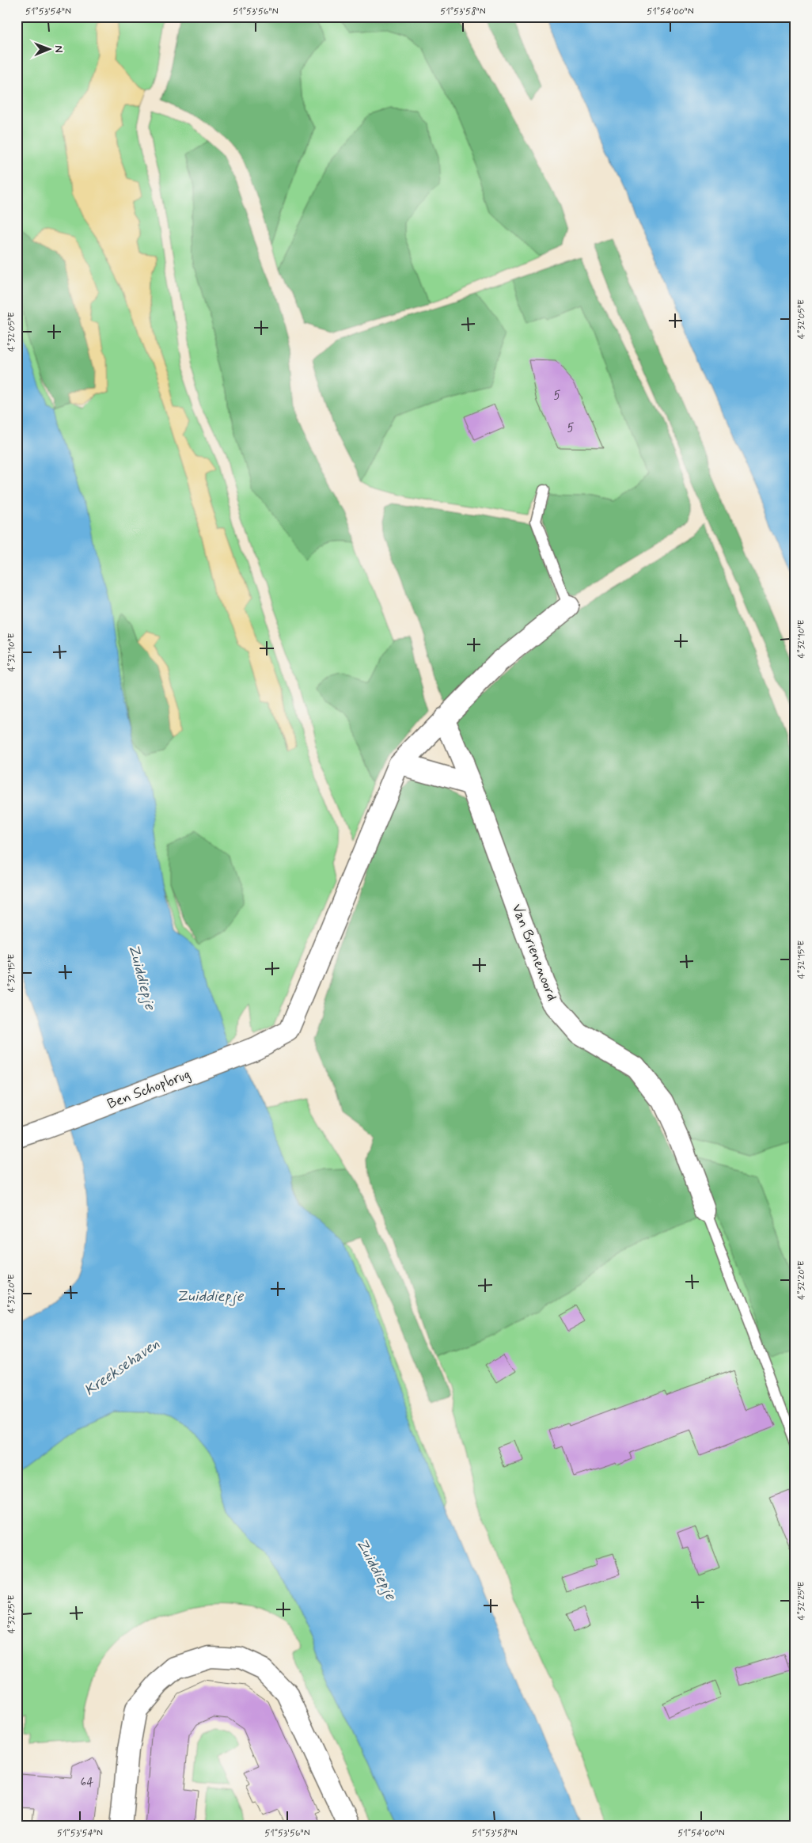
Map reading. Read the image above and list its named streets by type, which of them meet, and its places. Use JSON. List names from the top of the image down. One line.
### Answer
{"streets":{"street":["Van Brienenoord","Ben Schopbrug"]},"water":["Zuiddiepje","Kreeksehaven"],"house_numbers":["5","5","64"],"north":"right","coordinates":["51°53'54\"N","51°53'56\"N","51°53'58\"N","51°54'00\"N","4°32'05\"E","4°32'10\"E","4°32'15\"E","4°32'20\"E","4°32'25\"E"]}
